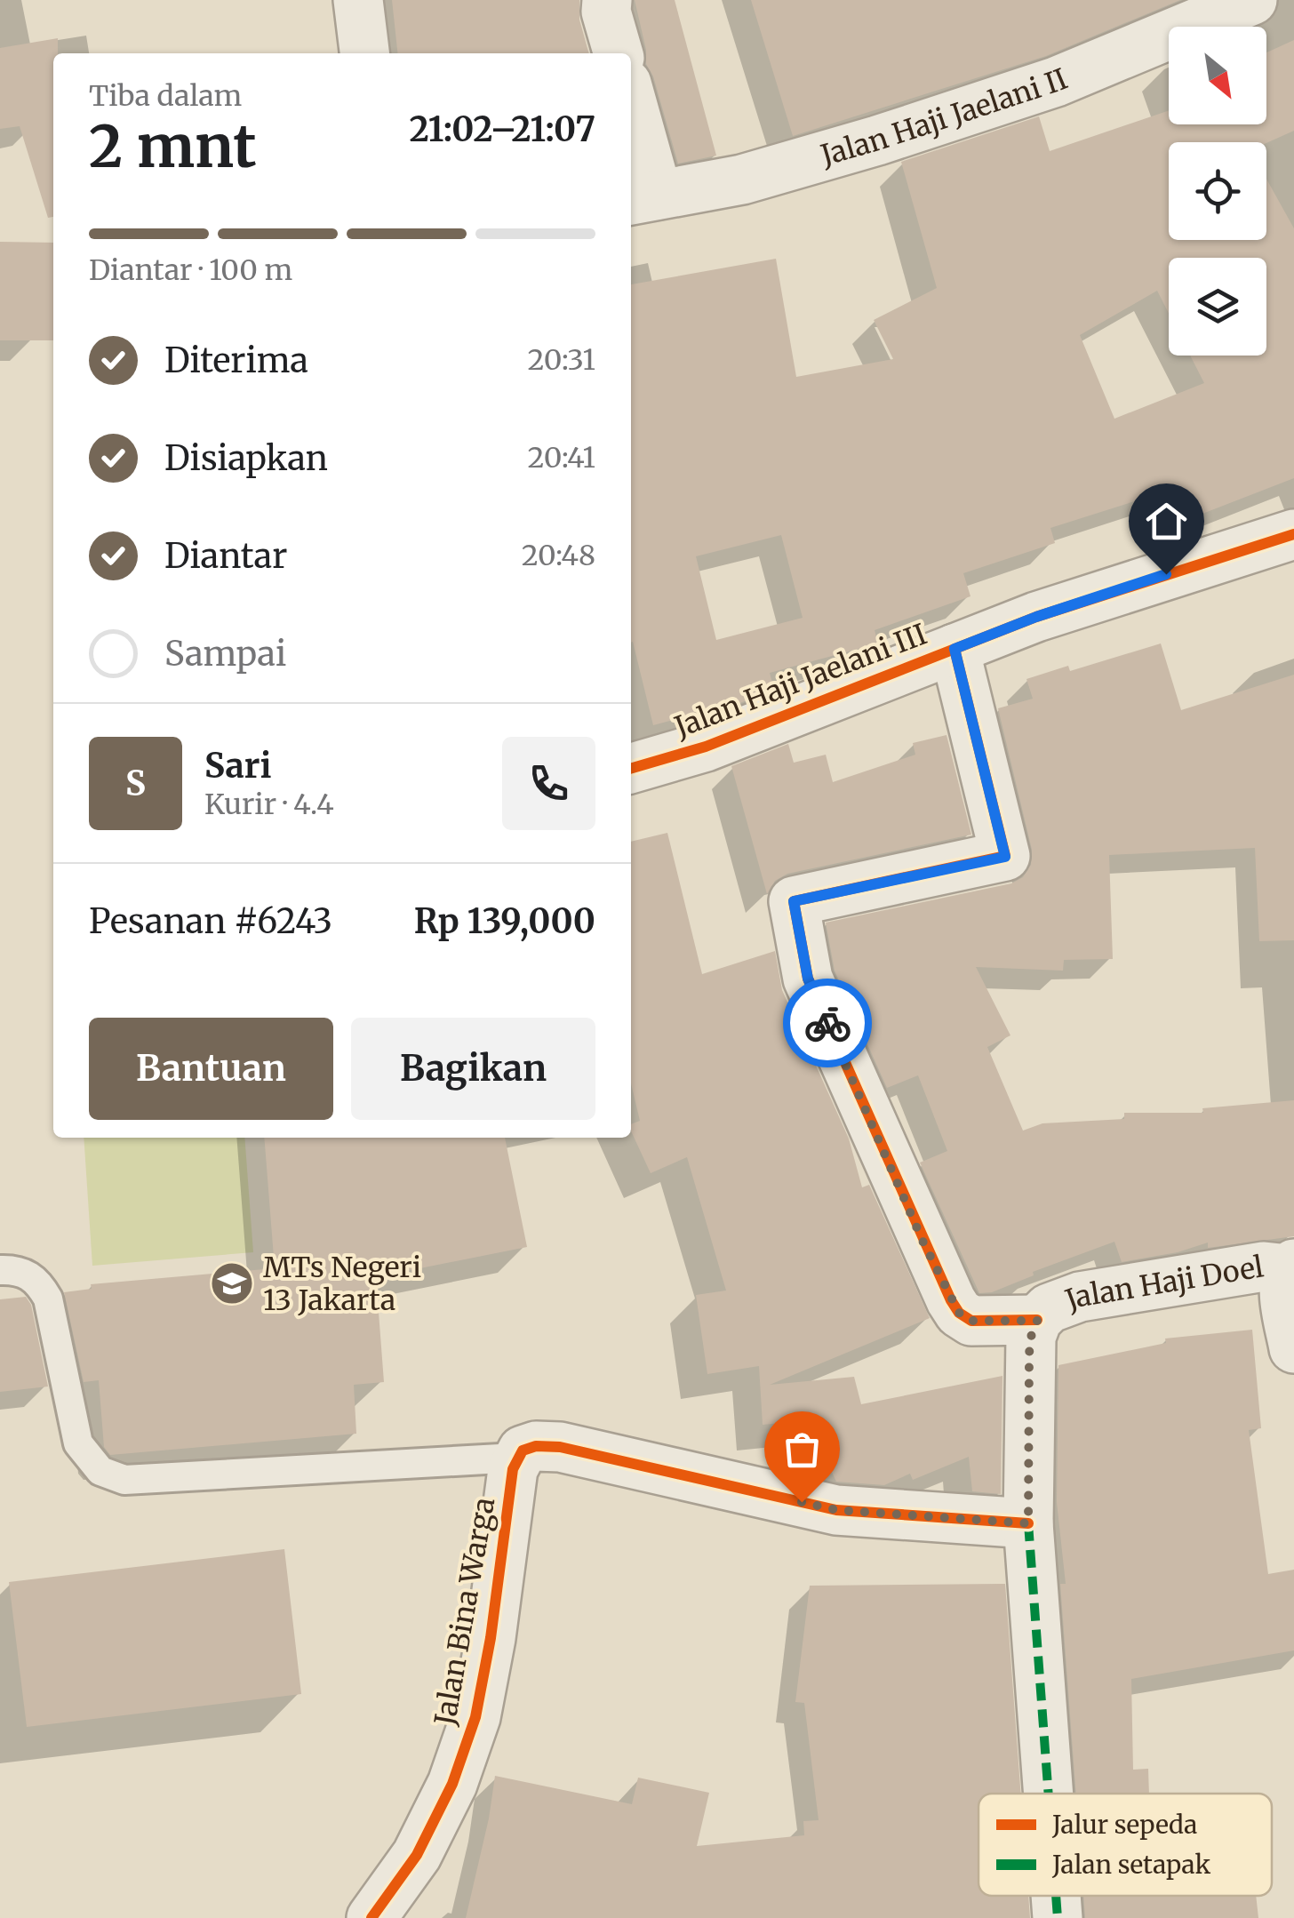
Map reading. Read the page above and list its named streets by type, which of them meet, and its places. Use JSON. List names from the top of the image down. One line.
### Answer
{"streets":{"street":["Jalan Haji Jaelani II","Jalan Haji Jaelani III","Jalan Haji Doel","Jalan Bina Warga"]},"places":{"school or university":["MTs Negeri 13 Jakarta"]},"legend":["Jalur sepeda","Jalan setapak"],"north":"bottom right","page":{"heading":["2 mnt","Tiba dalam","21:02–21:07"],"panel":["Sari","Kurir · 4.4","Pesanan #6243","Rp 139,000"],"bar":"Diantar · 100 m","list":[["Diterima","20:31"],["Disiapkan","20:41"],["Diantar","20:48"],"Sampai"],"round":"S","buttons":["Bantuan","Bagikan"]}}
